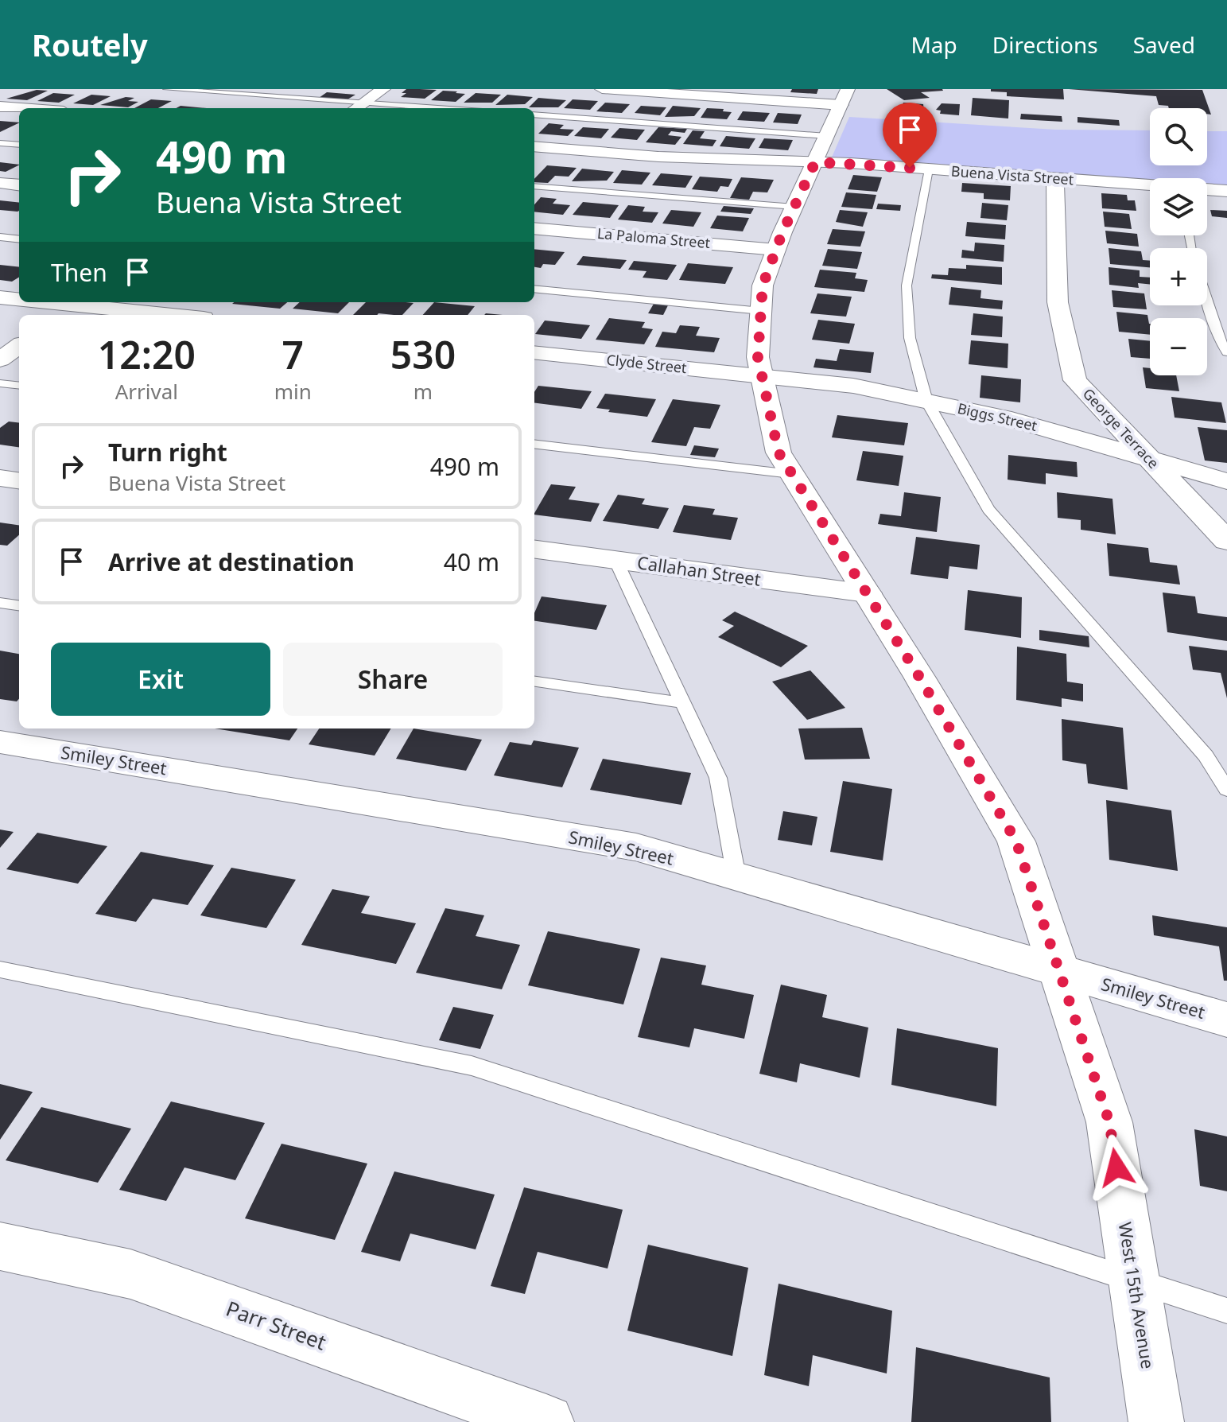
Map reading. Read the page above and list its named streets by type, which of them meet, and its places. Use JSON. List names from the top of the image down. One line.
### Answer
{"streets":{"street":["Buena Vista Street","La Paloma Street","Clyde Street","Biggs Street","George Terrace","Callahan Street","Smiley Street","West 15th Avenue","Parr Street"]},"crossings":[["Buena Vista Street","George Terrace"],["Buena Vista Street","West 15th Avenue"],["La Paloma Street","West 15th Avenue"],["Clyde Street","Biggs Street"],["Clyde Street","West 15th Avenue"],["Biggs Street","George Terrace"],["Biggs Street","West 15th Avenue"],["Callahan Street","West 15th Avenue"],["Smiley Street","West 15th Avenue"]],"page":{"header":"Routely","nav":["Map","Directions","Saved"],"map_buttons":["+","−"],"turn":["490 m","Buena Vista Street"],"then":"Then","eta":["12:20","Arrival","7","min","530","m"],"list":[{"name":"Turn right","note":"Buena Vista Street","value":"490 m"},{"name":"Arrive at destination","value":"40 m"}],"buttons":["Exit","Share"]}}
